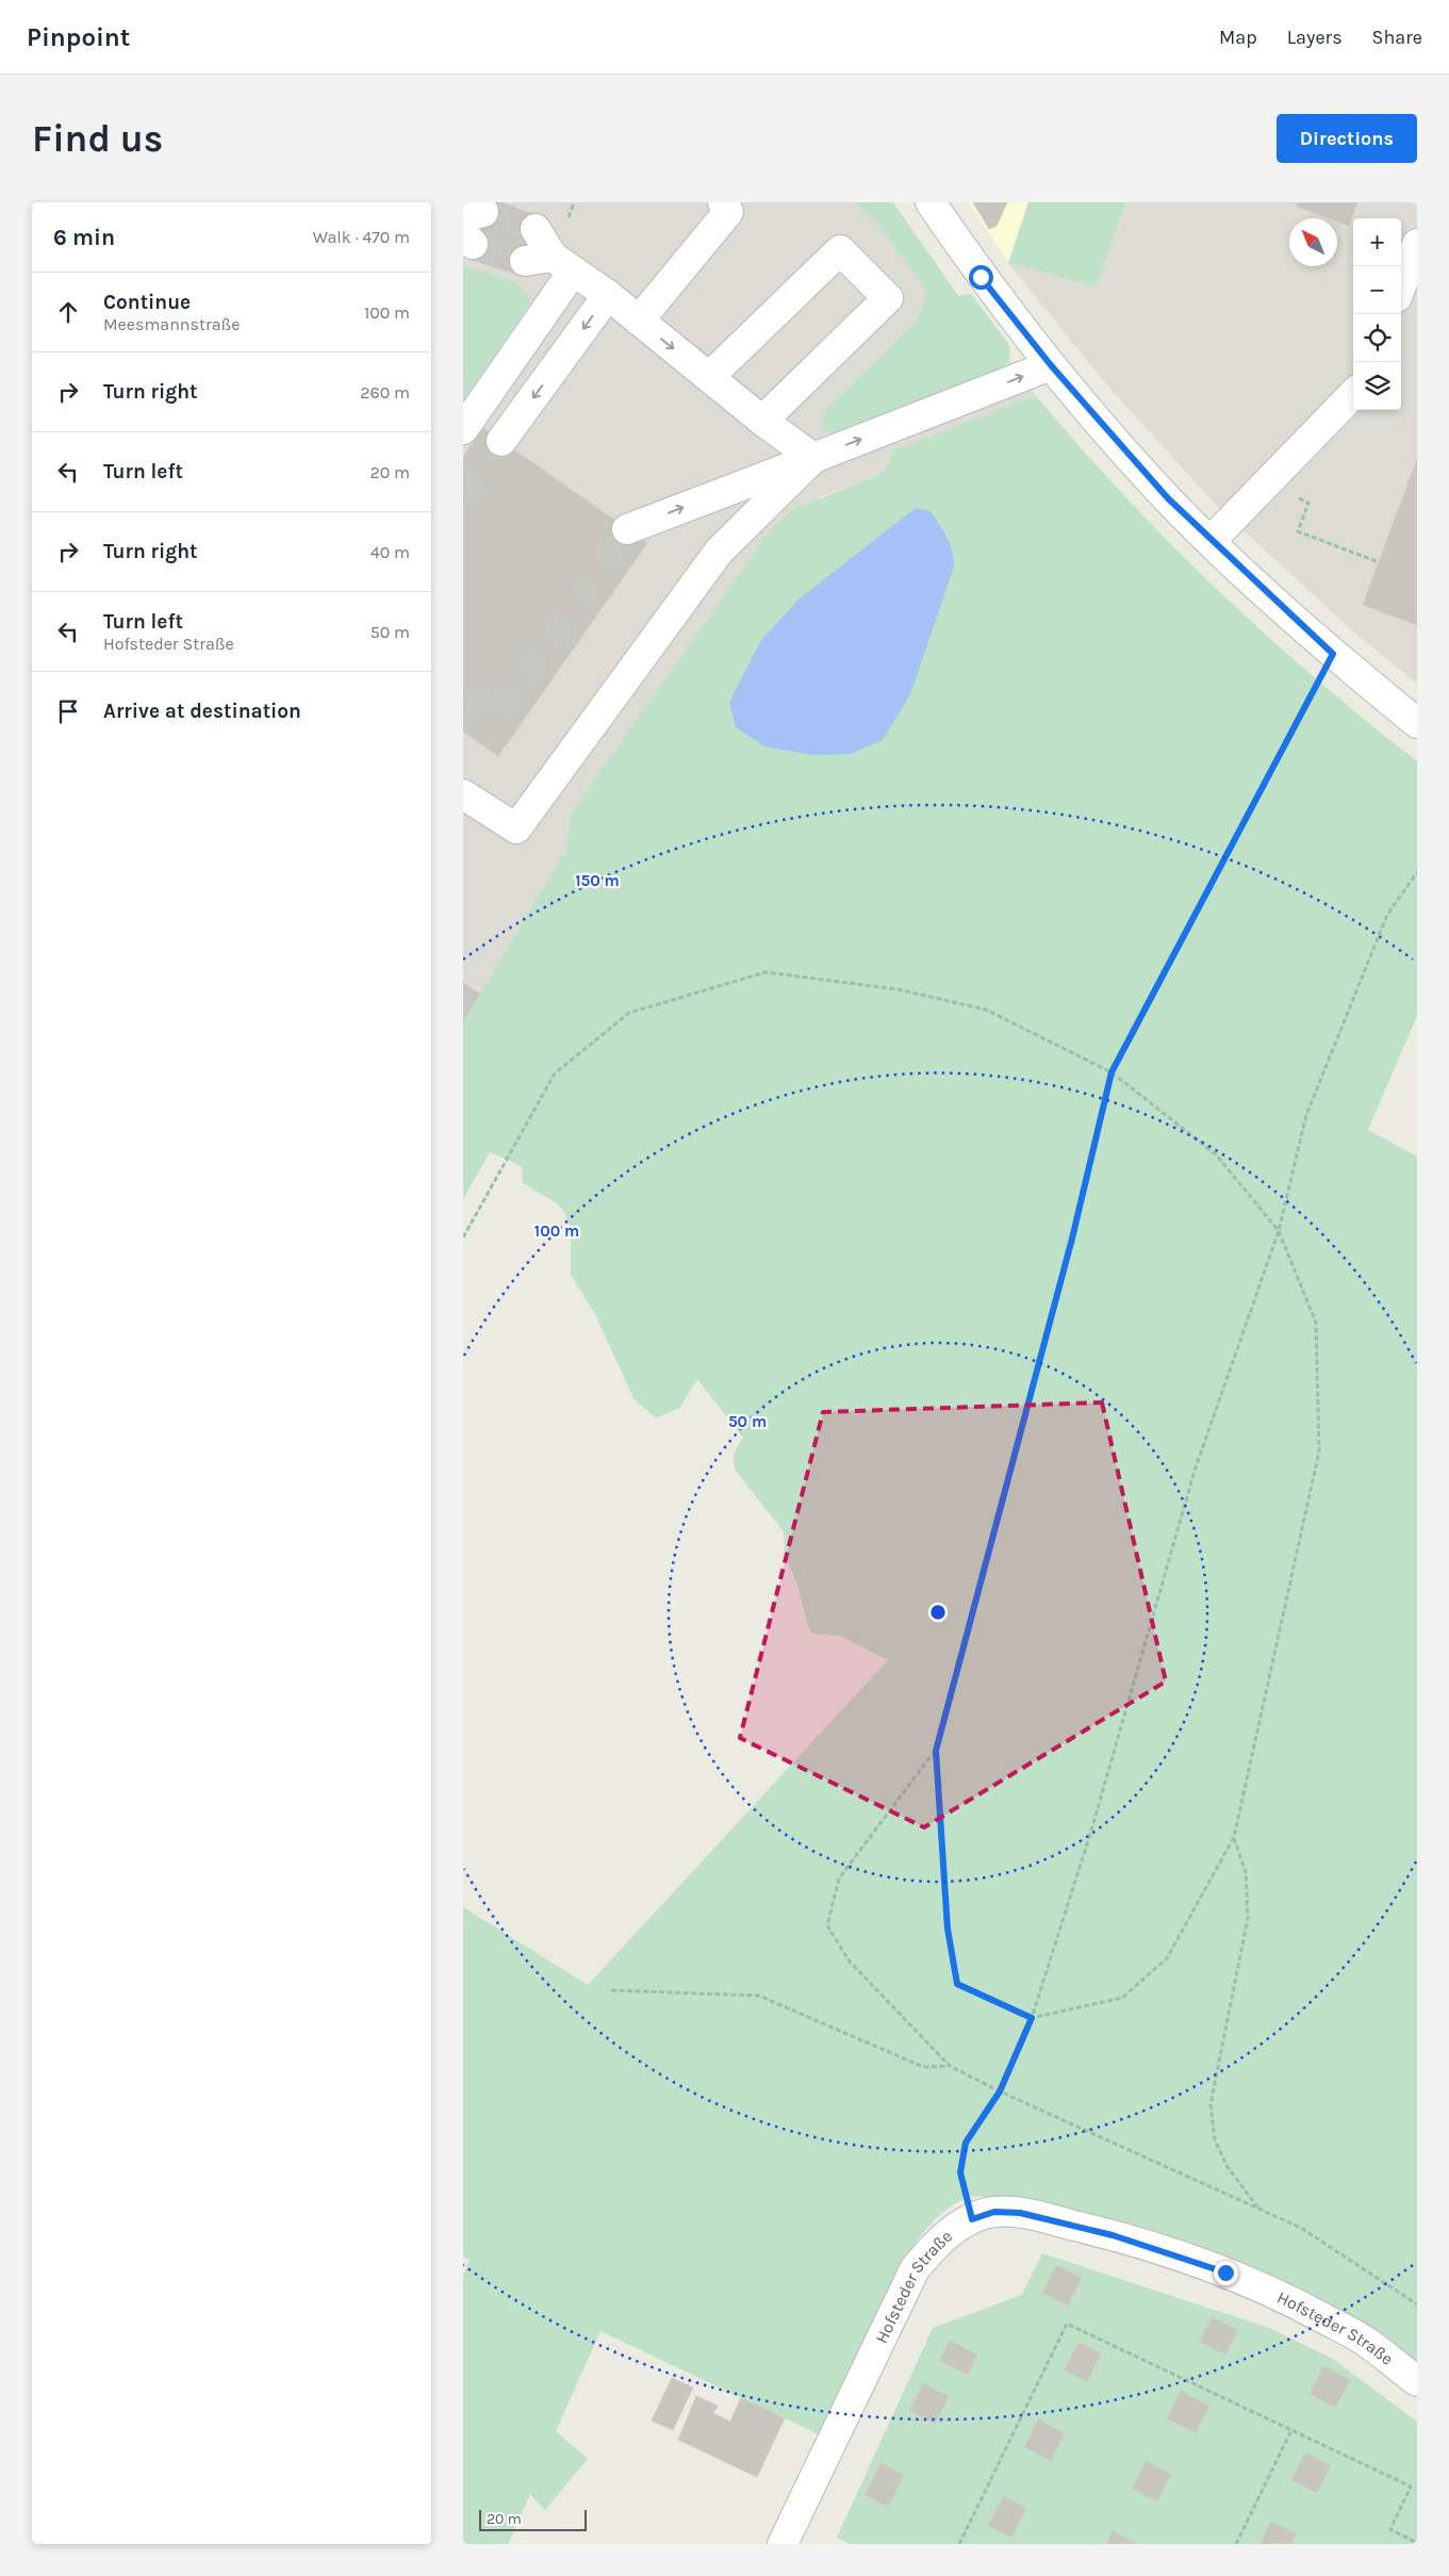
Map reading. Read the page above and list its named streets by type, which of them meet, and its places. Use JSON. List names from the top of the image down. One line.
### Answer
{"streets":{"street":["Hofsteder Straße"]},"scale_bar":"20 m","north":"top left","page":{"header":"Pinpoint","nav":["Map","Layers","Share"],"buttons":"Directions","title":"Find us","heading":["6 min","Walk · 470 m"],"map_buttons":["+","−"],"list":[["Continue","Meesmannstraße","100 m"],["Turn right","260 m"],["Turn left","20 m"],["Turn right","40 m"],["Turn left","Hofsteder Straße","50 m"],"Arrive at destination"],"scale":"20 m"},"rings":["150 m","100 m","50 m"]}
